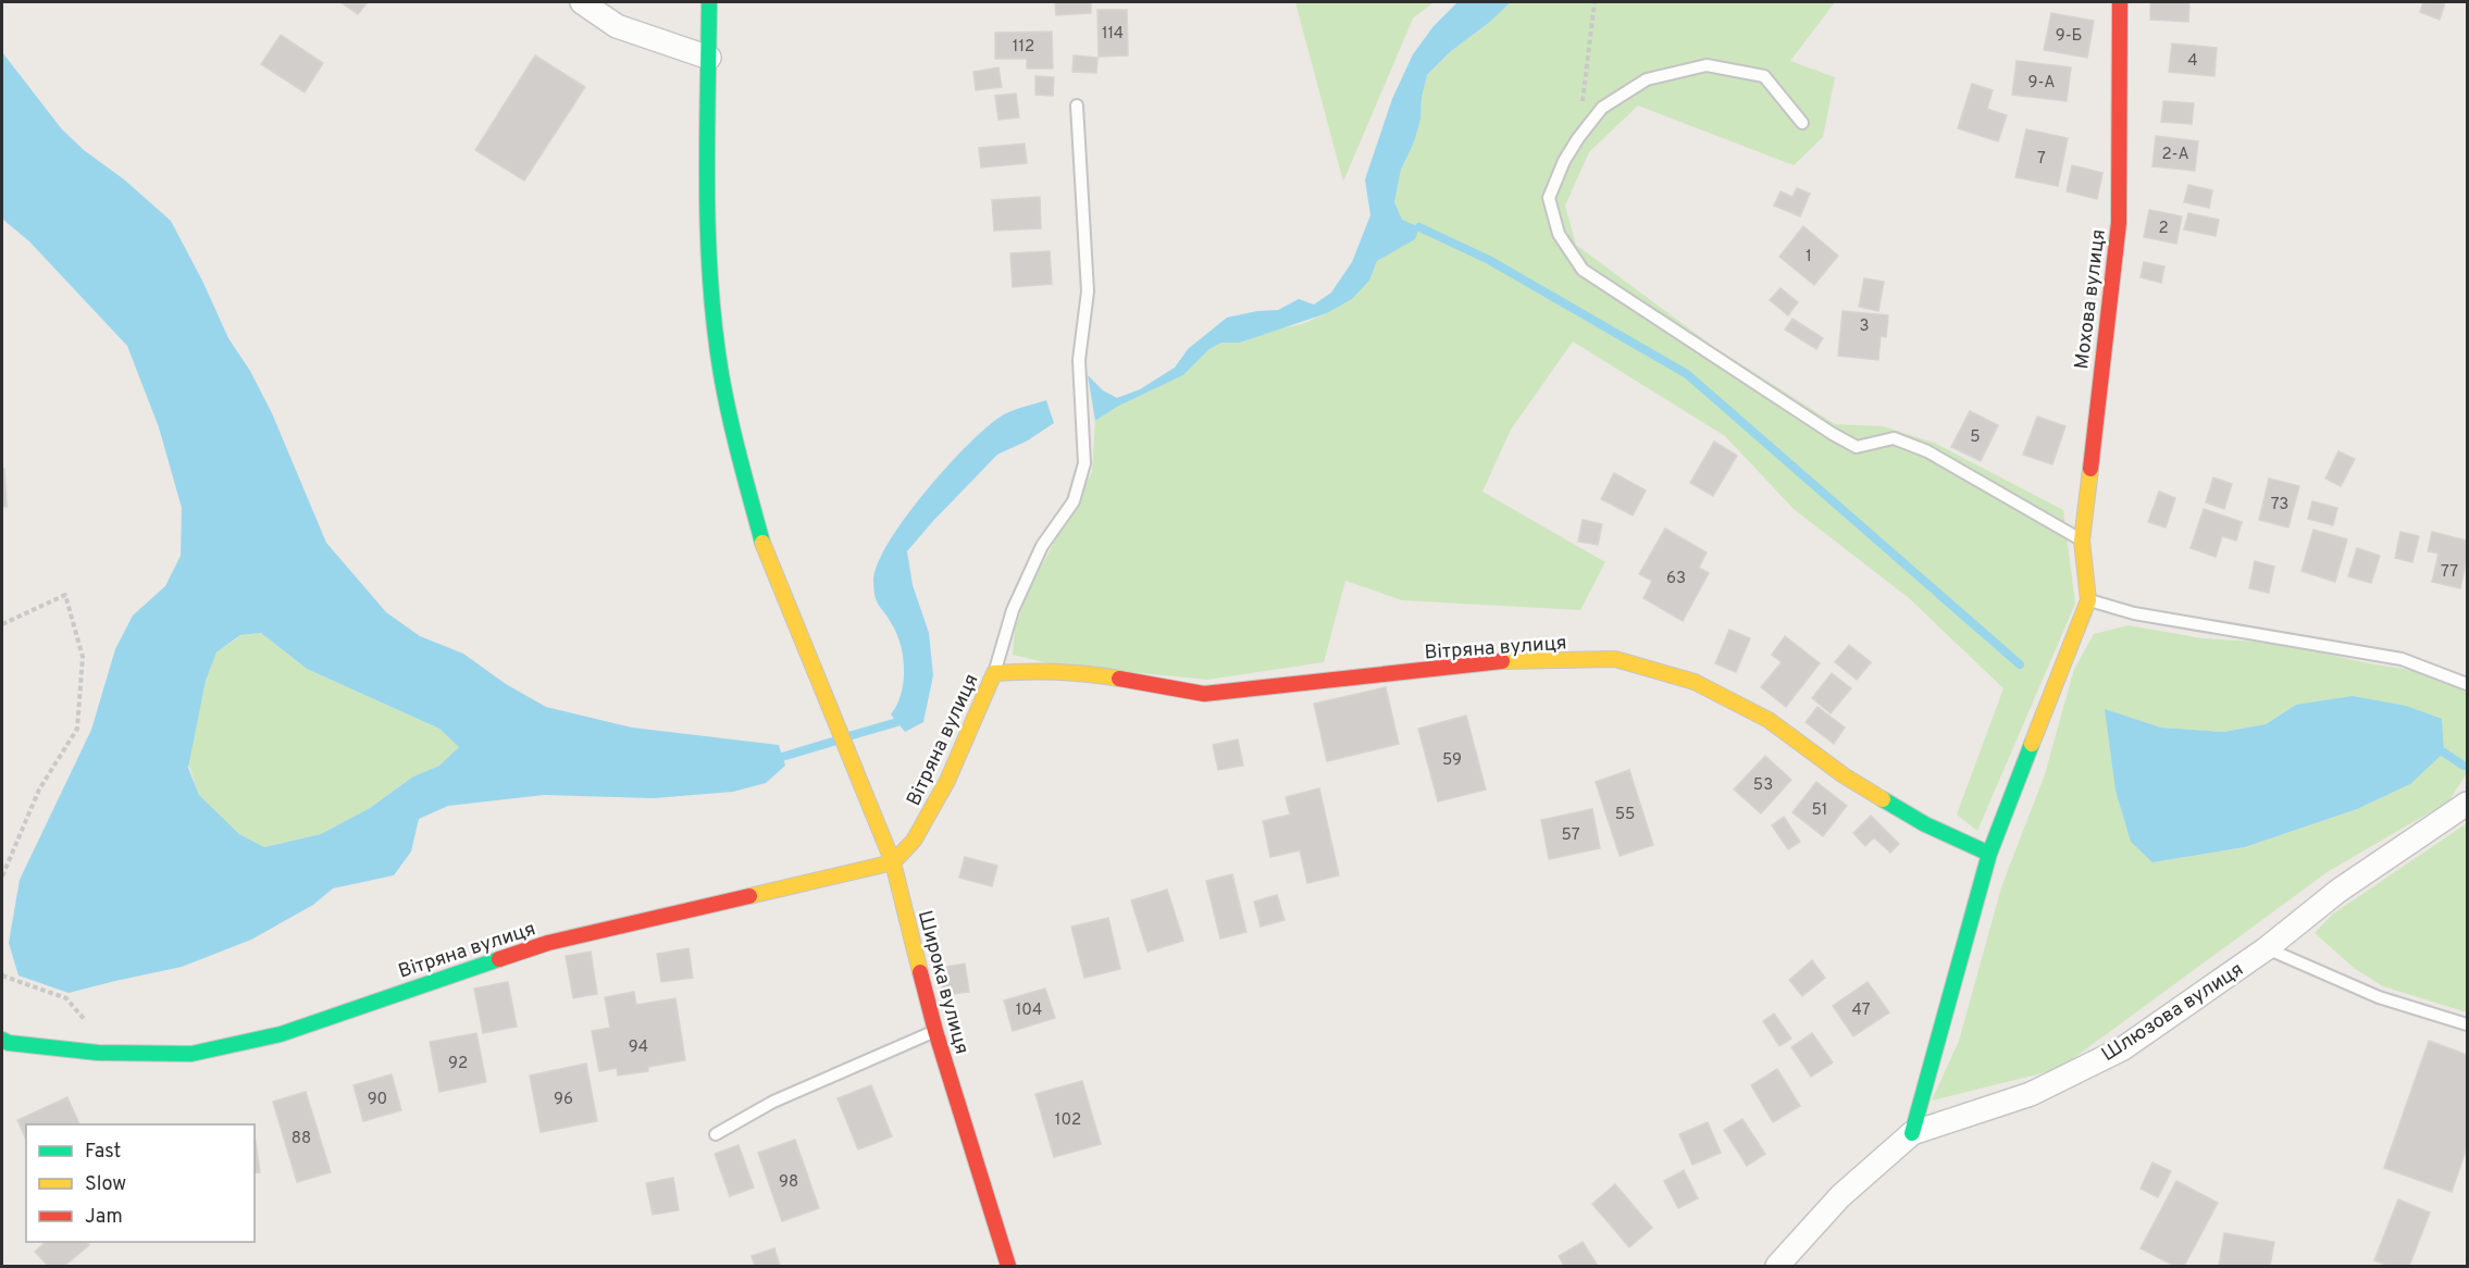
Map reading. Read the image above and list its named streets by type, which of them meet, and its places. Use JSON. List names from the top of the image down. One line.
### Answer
{"streets":{"street":["Мохова вулиця","Вітряна вулиця","Широка вулиця","Шлюзова вулиця"]},"crossings":[["Вітряна вулиця","Широка вулиця"]],"house_numbers":["114","9-Б","112","4","9-А","2-А","7","2","1","3","5","73","77","63","59","53","51","55","57","104","47","94","92","90","96","102","88","98"],"legend":["Fast","Slow","Jam"]}
